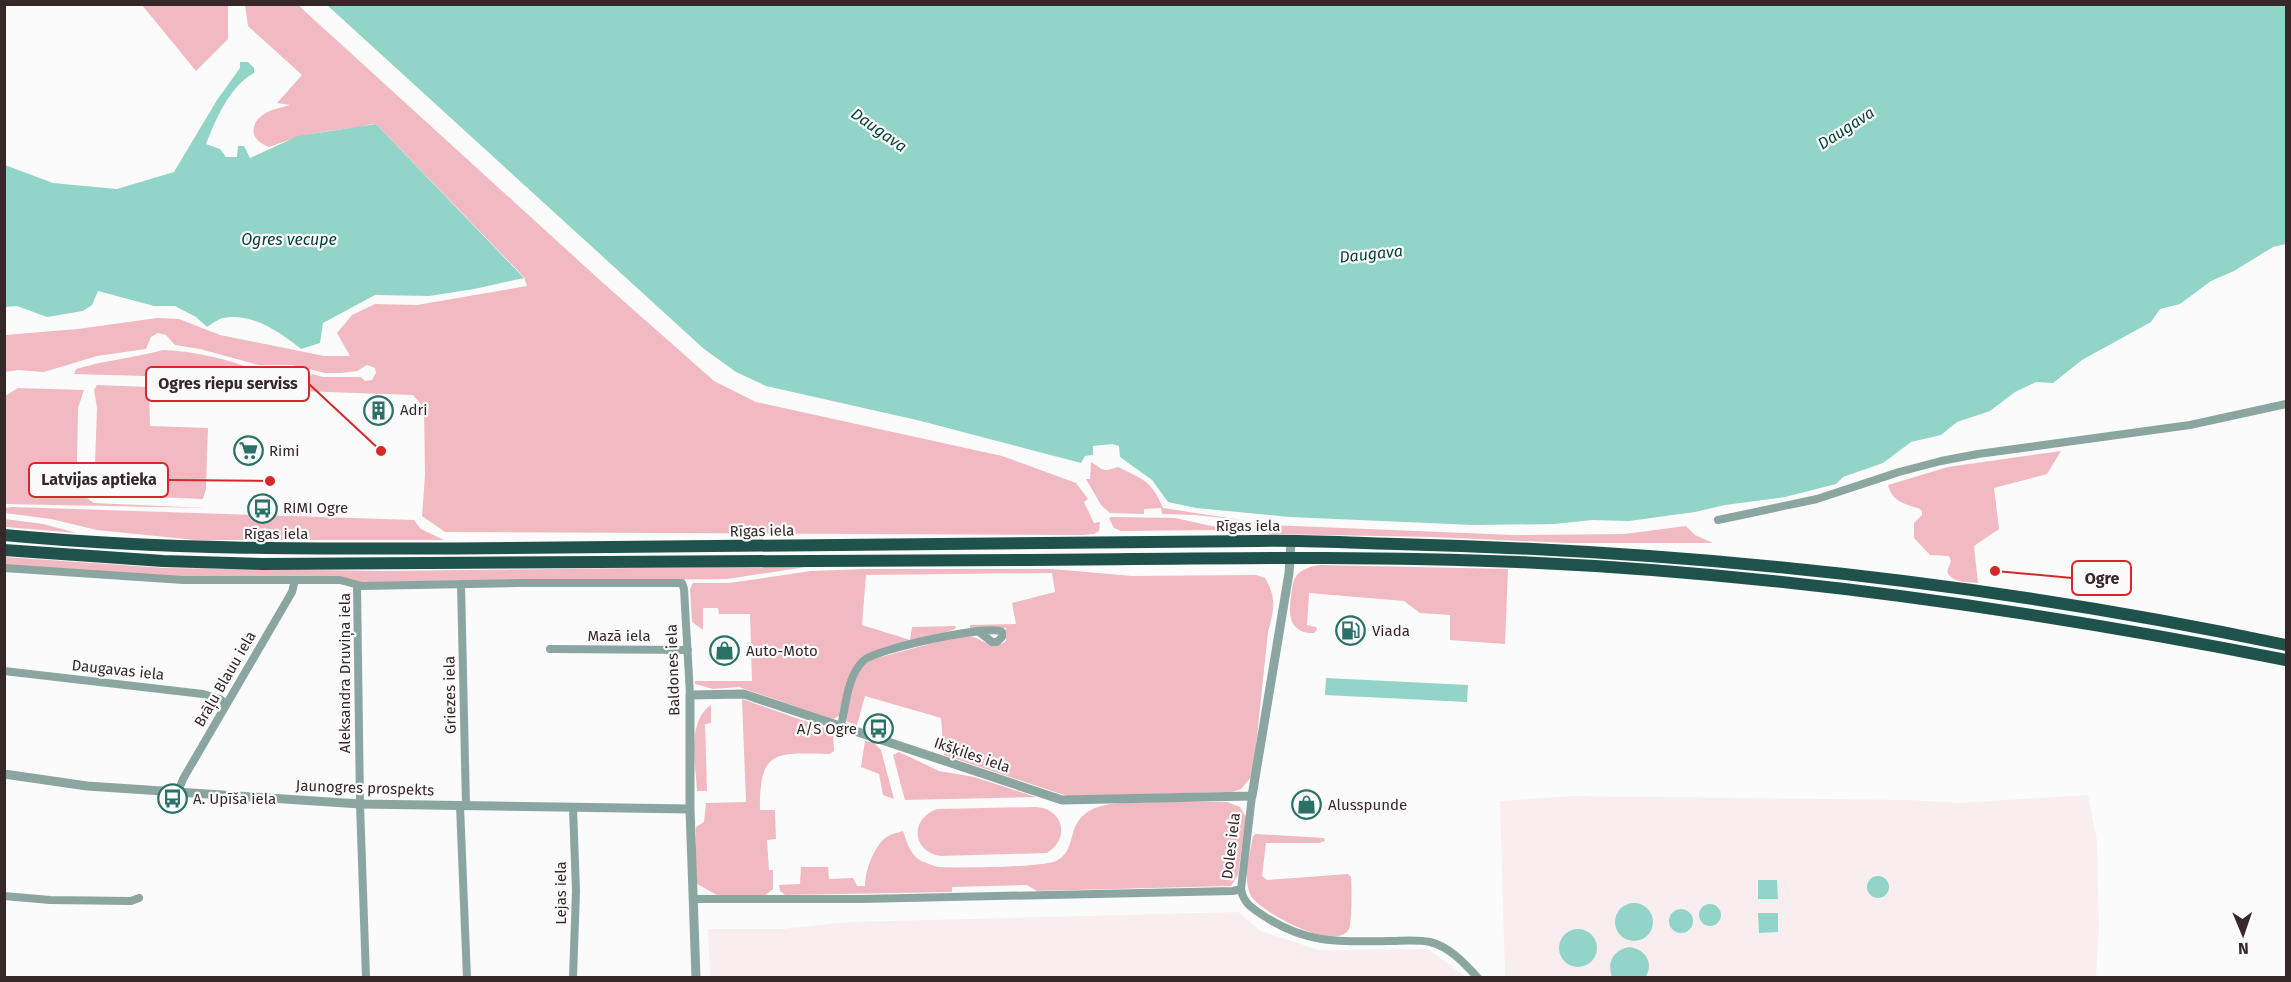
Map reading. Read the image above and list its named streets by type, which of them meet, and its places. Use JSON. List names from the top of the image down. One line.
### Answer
{"streets":{"highway":["Rīgas iela"],"street":["Mazā iela","Daugavas iela","Baldones iela","Aleksandra Druviņa iela","Brāļu Blauu iela","Griezes iela","Ikšķiles iela","Jaunogres prospekts","Doles iela","Lejas iela"]},"crossings":[["Rīgas iela","Doles iela"],["Mazā iela","Baldones iela"],["Daugavas iela","Brāļu Blauu iela"],["Baldones iela","Griezes iela"],["Baldones iela","Ikšķiles iela"],["Baldones iela","Jaunogres prospekts"],["Aleksandra Druviņa iela","Jaunogres prospekts"],["Brāļu Blauu iela","Jaunogres prospekts"],["Griezes iela","Jaunogres prospekts"],["Ikšķiles iela","Doles iela"],["Jaunogres prospekts","Lejas iela"]],"water":["Daugava","Ogres vecupe"],"places":{"building":["Adri"],"supermarket":["Rimi"],"other":["Ogres riepu serviss","Latvijas aptieka","Ogre"],"bus stop":["RIMI Ogre","A/S Ogre","A. Upīša iela"],"fuel station":["Viada"],"shop":["Auto-Moto","Alusspunde"]},"north":"bottom"}
